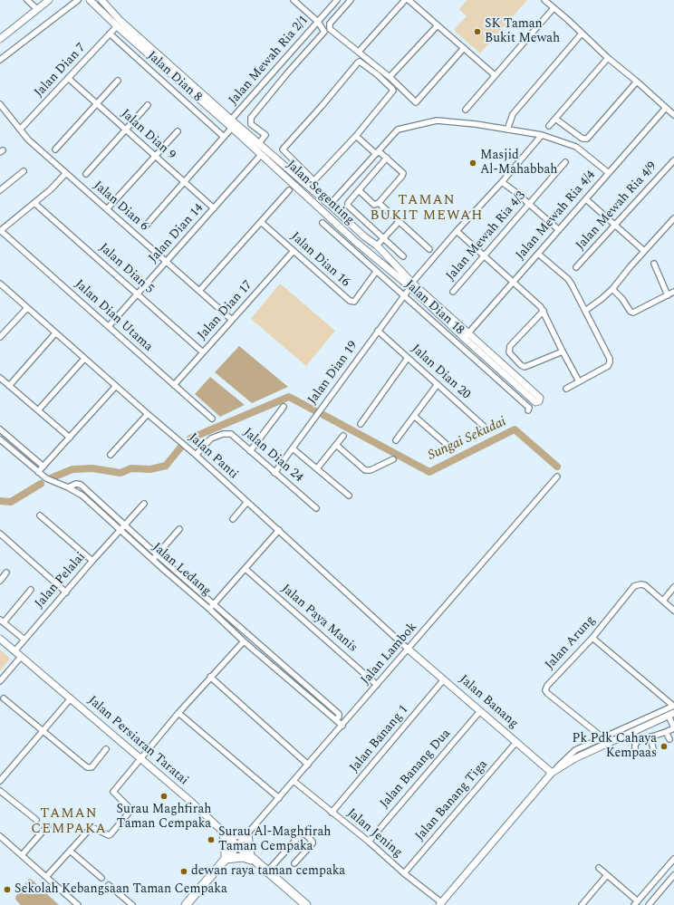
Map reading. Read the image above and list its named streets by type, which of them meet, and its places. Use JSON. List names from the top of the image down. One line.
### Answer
{"streets":{"street":["Jalan Mewah Ria 2/1","Jalan Dian 7","Jalan Dian 8","Jalan Dian 9","Jalan Segenting","Jalan Dian 6","Jalan Mewah Ria 4/9","Jalan Mewah Ria 4/4","Jalan Dian 14","Jalan Mewah Ria 4/3","Jalan Dian 16","Jalan Dian 5","Jalan Dian 18","Jalan Dian 17","Jalan Dian Utama","Jalan Dian 20","Jalan Dian 19","Jalan Dian 24","Jalan Panti","Jalan Ledang","Jalan Pelalai","Jalan Paya Manis","Jalan Arung","Jalan Lambok","Jalan Banang","Jalan Banang 1","Jalan Persiaran Taratai","Jalan Banang Dua","Jalan Banang Tiga","Jalan Jening"]},"crossings":[["Jalan Mewah Ria 2/1","Jalan Segenting"],["Jalan Dian 7","Jalan Dian 8"],["Jalan Dian 7","Jalan Dian 9"],["Jalan Dian 7","Jalan Segenting"],["Jalan Dian 7","Jalan Dian 6"],["Jalan Dian 9","Jalan Dian 14"],["Jalan Segenting","Jalan Mewah Ria 4/4"],["Jalan Segenting","Jalan Dian 14"],["Jalan Segenting","Jalan Dian 19"],["Jalan Dian 6","Jalan Dian 14"],["Jalan Dian 6","Jalan Dian 17"],["Jalan Dian 14","Jalan Dian 5"],["Jalan Dian 14","Jalan Dian Utama"],["Jalan Dian 16","Jalan Dian 18"],["Jalan Dian 16","Jalan Dian 17"],["Jalan Dian 5","Jalan Dian 17"],["Jalan Dian 18","Jalan Dian 19"],["Jalan Dian 17","Jalan Dian Utama"],["Jalan Dian 20","Jalan Dian 19"],["Jalan Dian 19","Jalan Dian 24"],["Jalan Dian 24","Jalan Panti"],["Jalan Panti","Jalan Lambok"],["Jalan Panti","Jalan Banang"],["Jalan Ledang","Jalan Pelalai"],["Jalan Ledang","Jalan Lambok"],["Jalan Pelalai","Jalan Persiaran Taratai"],["Jalan Paya Manis","Jalan Lambok"],["Jalan Lambok","Jalan Banang"],["Jalan Lambok","Jalan Persiaran Taratai"],["Jalan Lambok","Jalan Jening"],["Jalan Banang","Jalan Banang 1"],["Jalan Banang","Jalan Banang Dua"],["Jalan Banang","Jalan Banang Tiga"],["Jalan Banang 1","Jalan Jening"],["Jalan Banang Dua","Jalan Jening"],["Jalan Banang Tiga","Jalan Jening"]],"districts":["TAMAN BUKIT MEWAH","TAMAN CEMPAKA"],"water":["Sungai Sekudai"],"places":["SK Taman Bukit Mewah","Masjid Al-Mahabbah","Pk Pdk Cahaya Kempaas","Surau Maghfirah Taman Cempaka","Surau Al-Maghfirah Taman Cempaka","dewan raya taman cempaka","Sekolah Kebangsaan Taman Cempaka"]}
